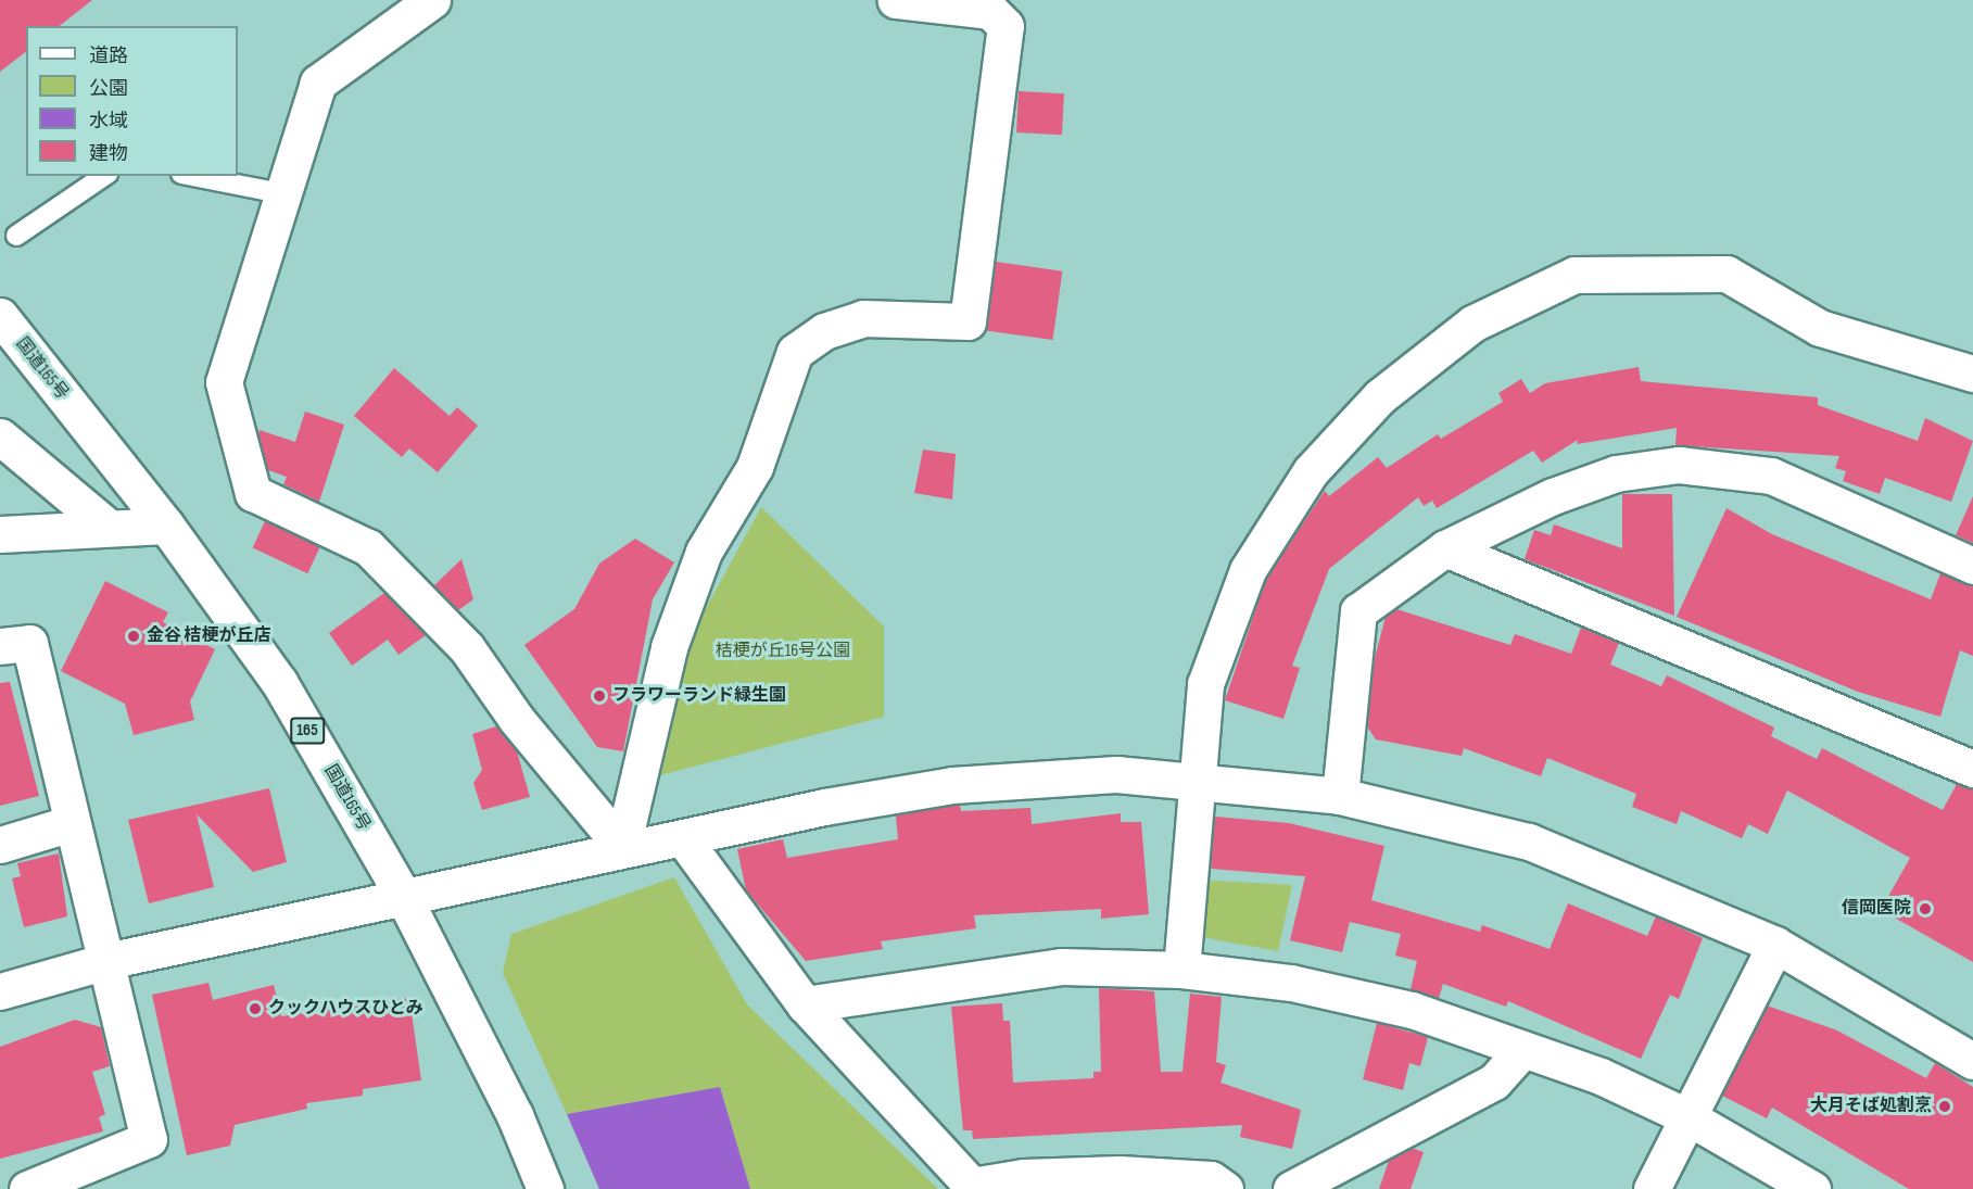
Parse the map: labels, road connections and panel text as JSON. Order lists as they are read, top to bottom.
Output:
{
  "streets": {
    "main road": ["国道165号", "165"]
  },
  "parks": ["桔梗が丘16号公園"],
  "places": [
    "金谷 桔梗が丘店",
    "フラワーランド緑生園",
    "信岡医院",
    "クックハウスひとみ",
    "大月そば処割烹"
  ],
  "legend": [
    "道路",
    "公園",
    "水域",
    "建物"
  ]
}
